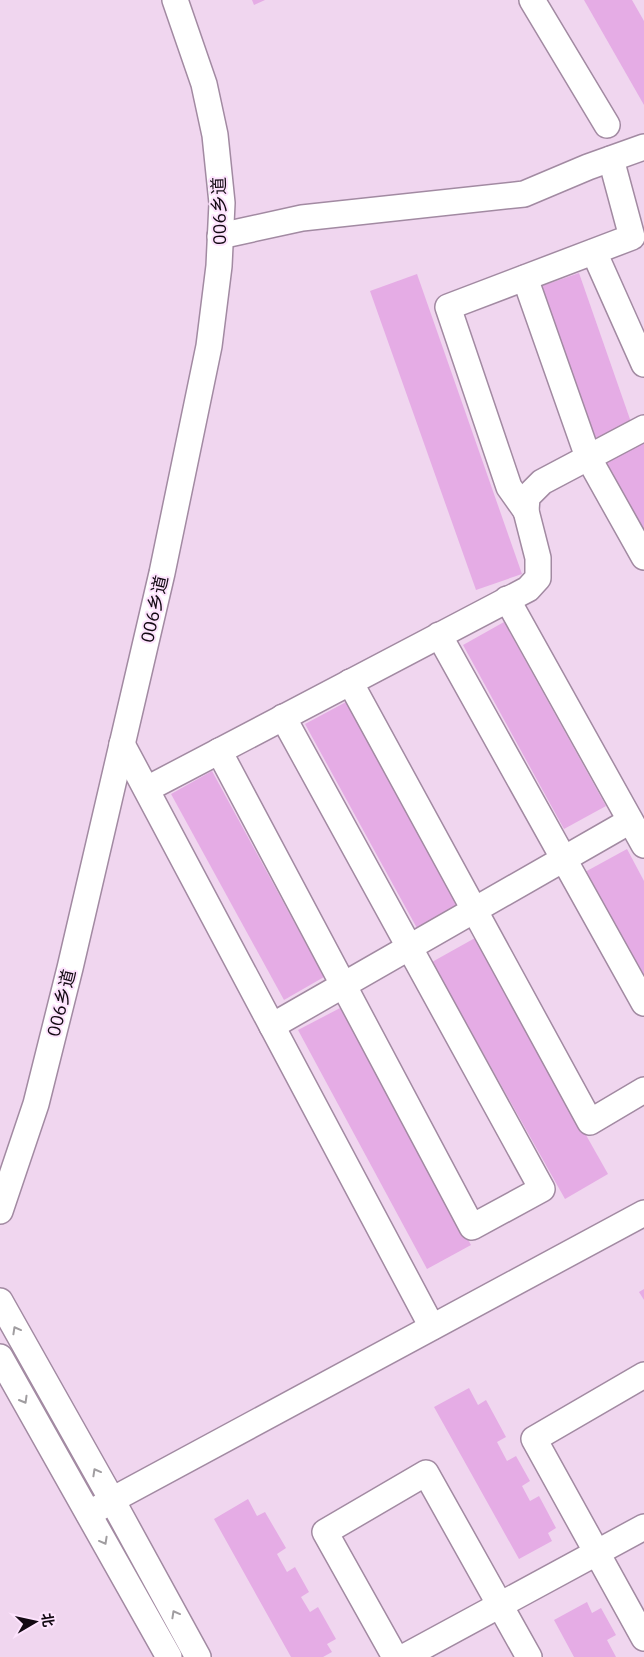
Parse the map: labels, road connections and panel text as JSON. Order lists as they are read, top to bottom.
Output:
{
  "streets": {
    "street": ["006乡道"]
  },
  "north": "right"
}
